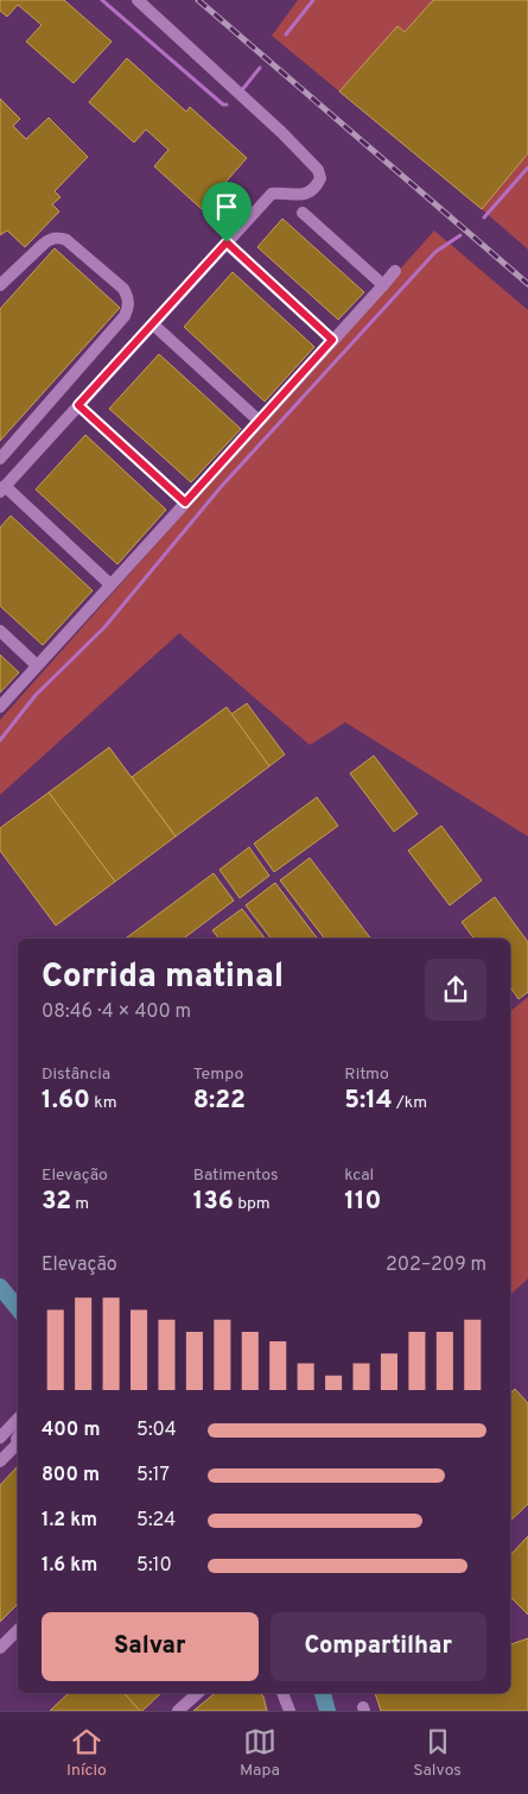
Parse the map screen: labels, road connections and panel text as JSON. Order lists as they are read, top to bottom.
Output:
{
  "page": {
    "heading": ["Corrida matinal", "08:46 · 4 × 400 m"],
    "stats": [
      ["Distância", "1.60 km"],
      ["Tempo", "8:22"],
      ["Ritmo", "5:14 /km"],
      ["Elevação", "32 m"],
      ["Batimentos", "136 bpm"],
      ["kcal", "110"]
    ],
    "chart": ["Elevação", "202–209 m"],
    "list": [
      {
        "name": "400 m",
        "note": "5:04"
      },
      {
        "name": "800 m",
        "note": "5:17"
      },
      {
        "name": "1.2 km",
        "note": "5:24"
      },
      {
        "name": "1.6 km",
        "note": "5:10"
      }
    ],
    "buttons": ["Salvar", "Compartilhar"],
    "tabs": ["Início", "Mapa", "Salvos"]
  }
}
